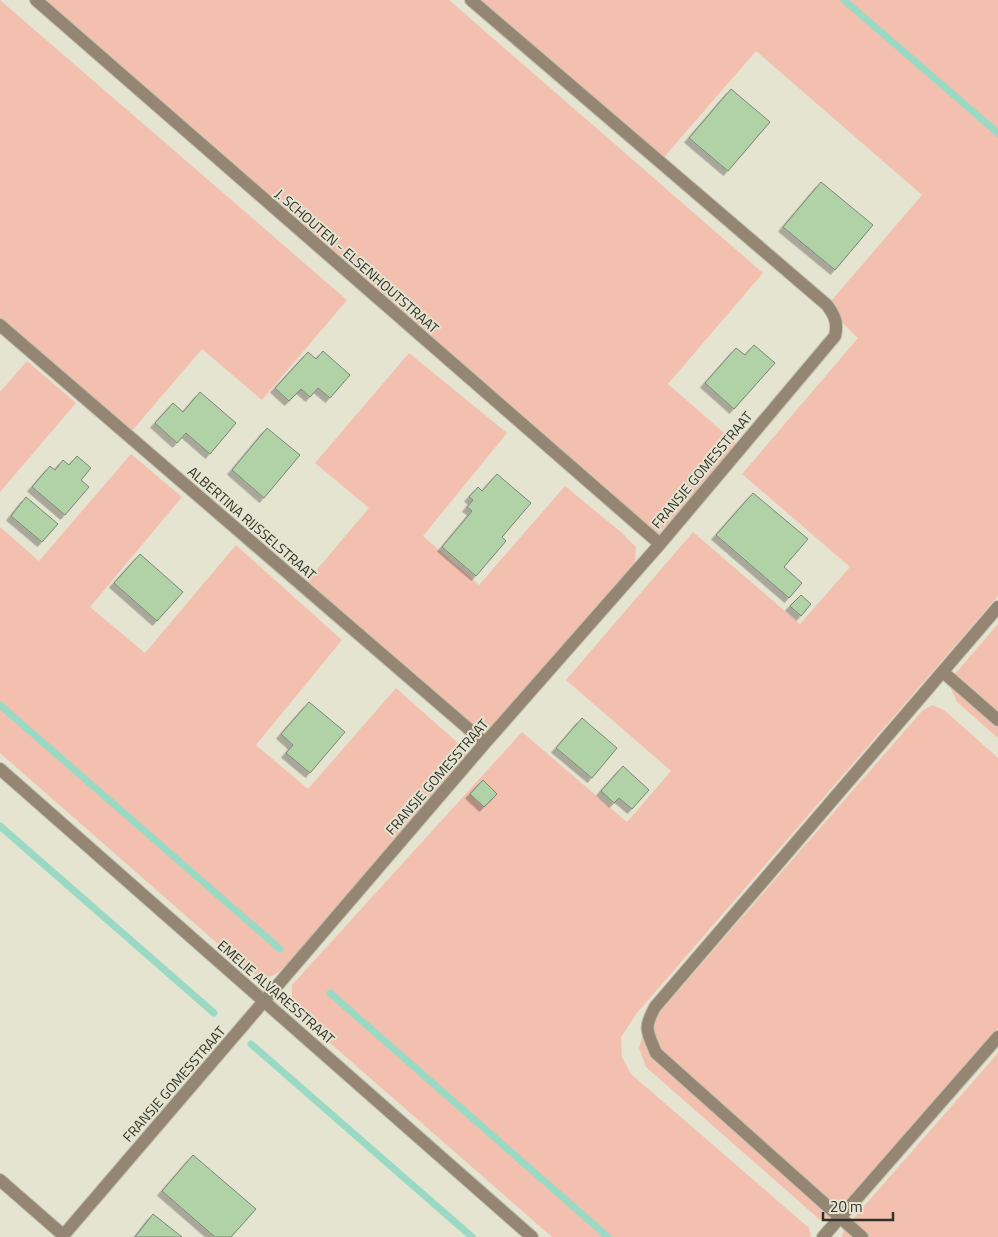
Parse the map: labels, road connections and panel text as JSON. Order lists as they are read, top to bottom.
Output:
{
  "streets": {
    "street": [
      "J. SCHOUTEN - ELSENHOUTSTRAAT",
      "FRANSJE GOMESSTRAAT",
      "ALBERTINA RIJSSELSTRAAT",
      "EMELIE ALVARESSTRAAT"
    ]
  },
  "crossings": [
    ["J. SCHOUTEN - ELSENHOUTSTRAAT", "FRANSJE GOMESSTRAAT"],
    ["FRANSJE GOMESSTRAAT", "ALBERTINA RIJSSELSTRAAT"],
    ["FRANSJE GOMESSTRAAT", "EMELIE ALVARESSTRAAT"]
  ],
  "scale_bar": "20 m"
}
